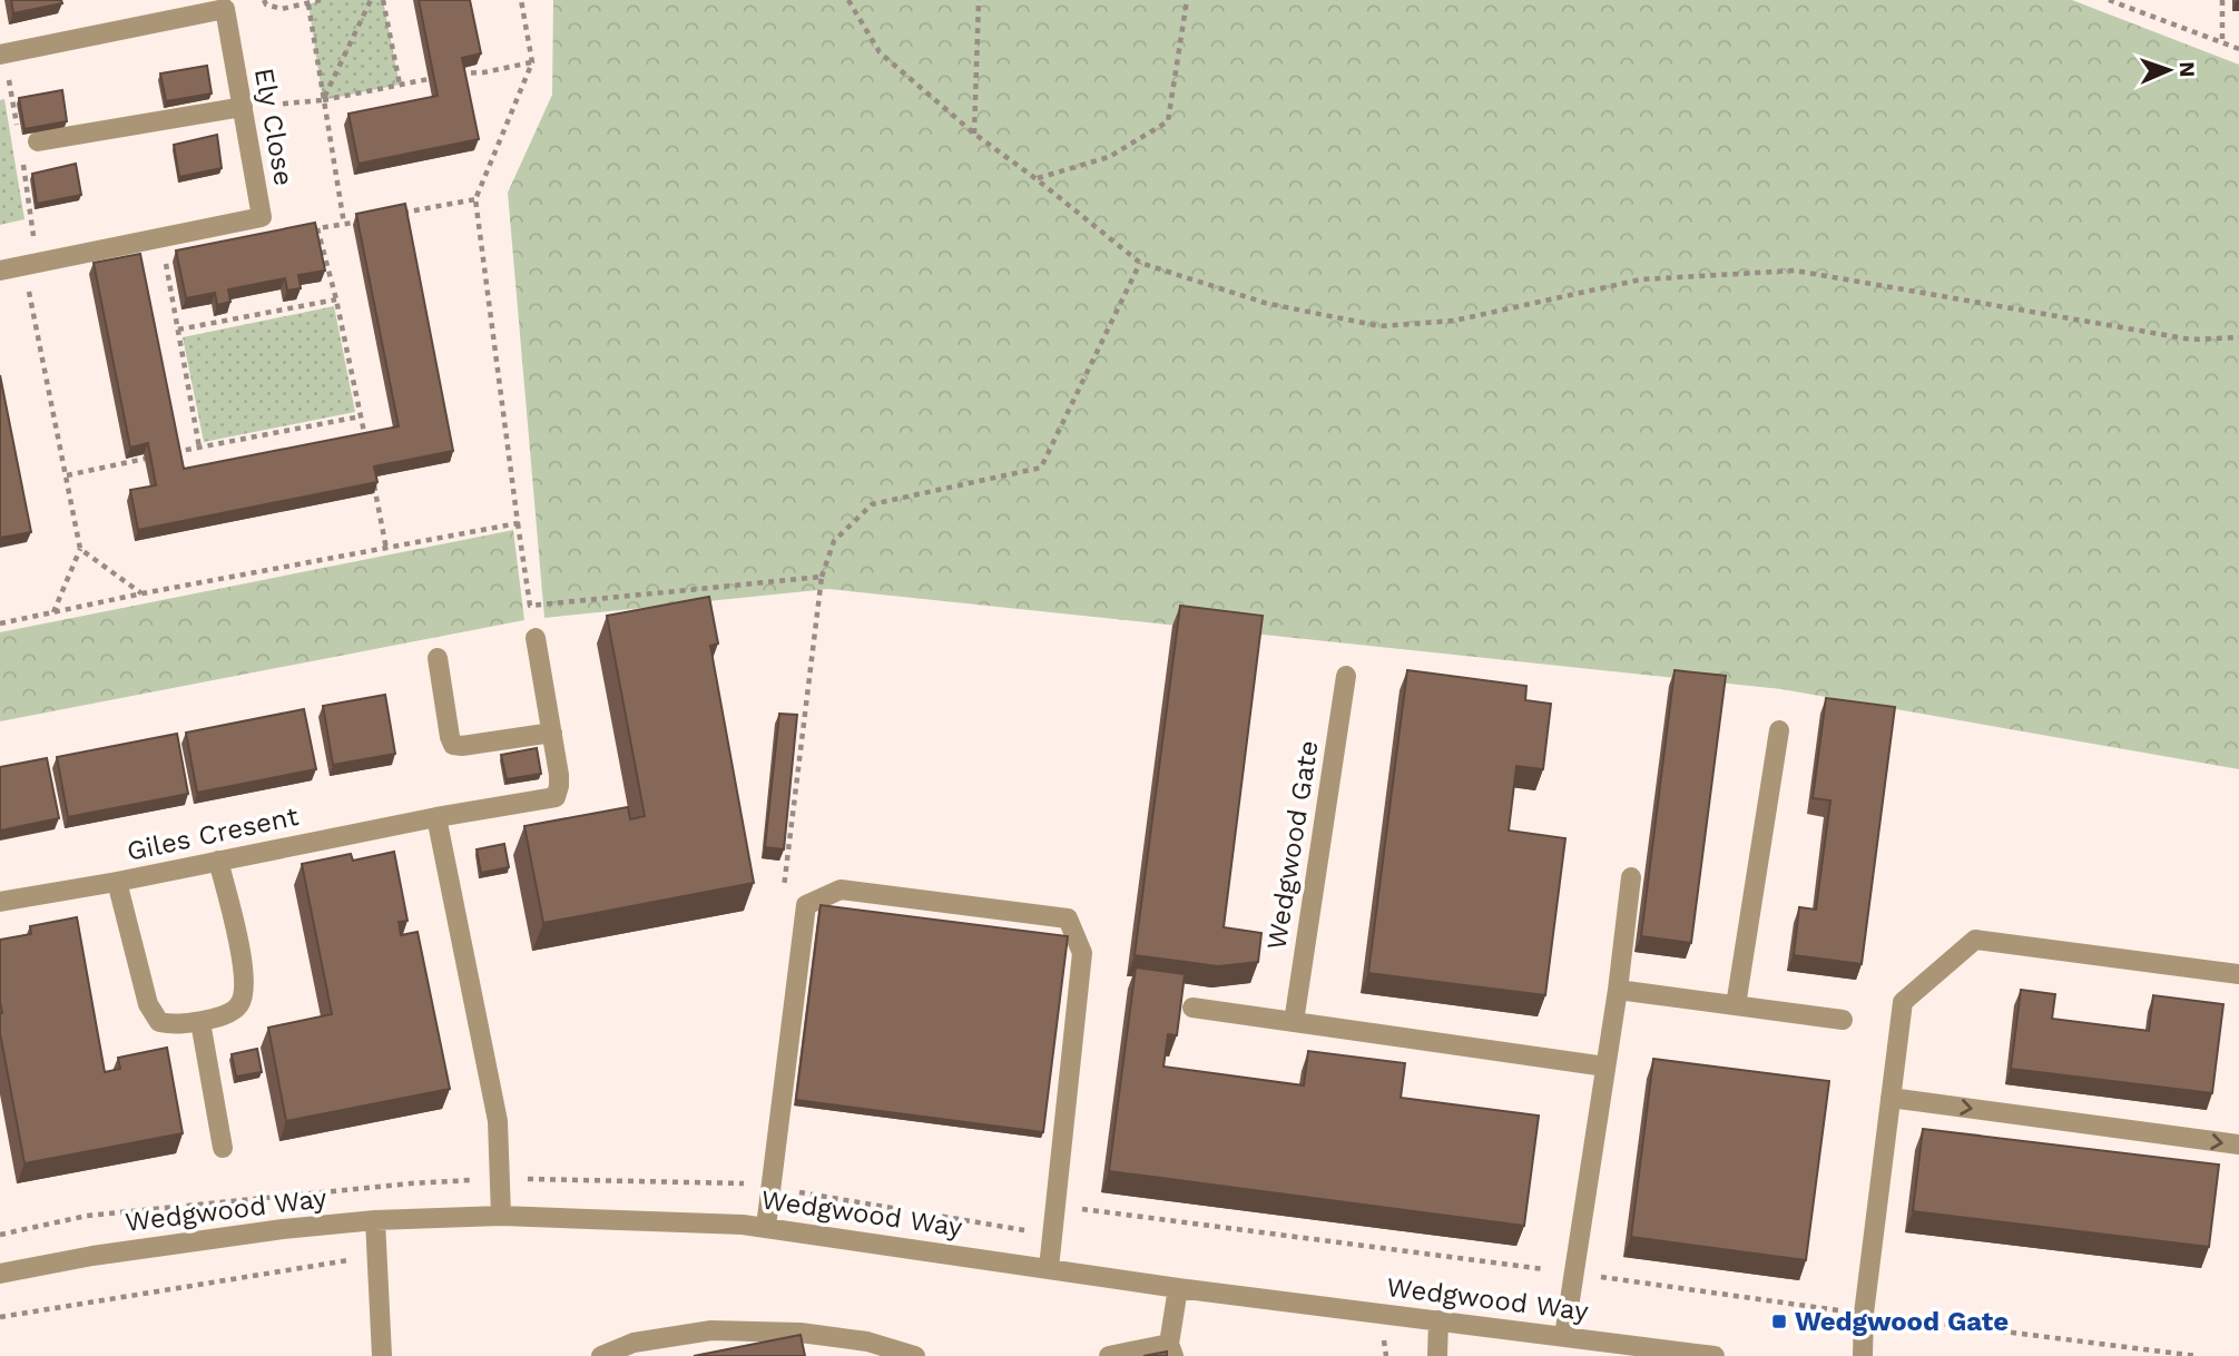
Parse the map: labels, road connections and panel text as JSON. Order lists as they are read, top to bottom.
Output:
{
  "streets": {
    "street": [
      "Ely Close",
      "Giles Cresent",
      "Wedgwood Gate",
      "Wedgwood Way"
    ]
  },
  "places": {
    "transit": ["Wedgwood Gate"]
  },
  "north": "right"
}
